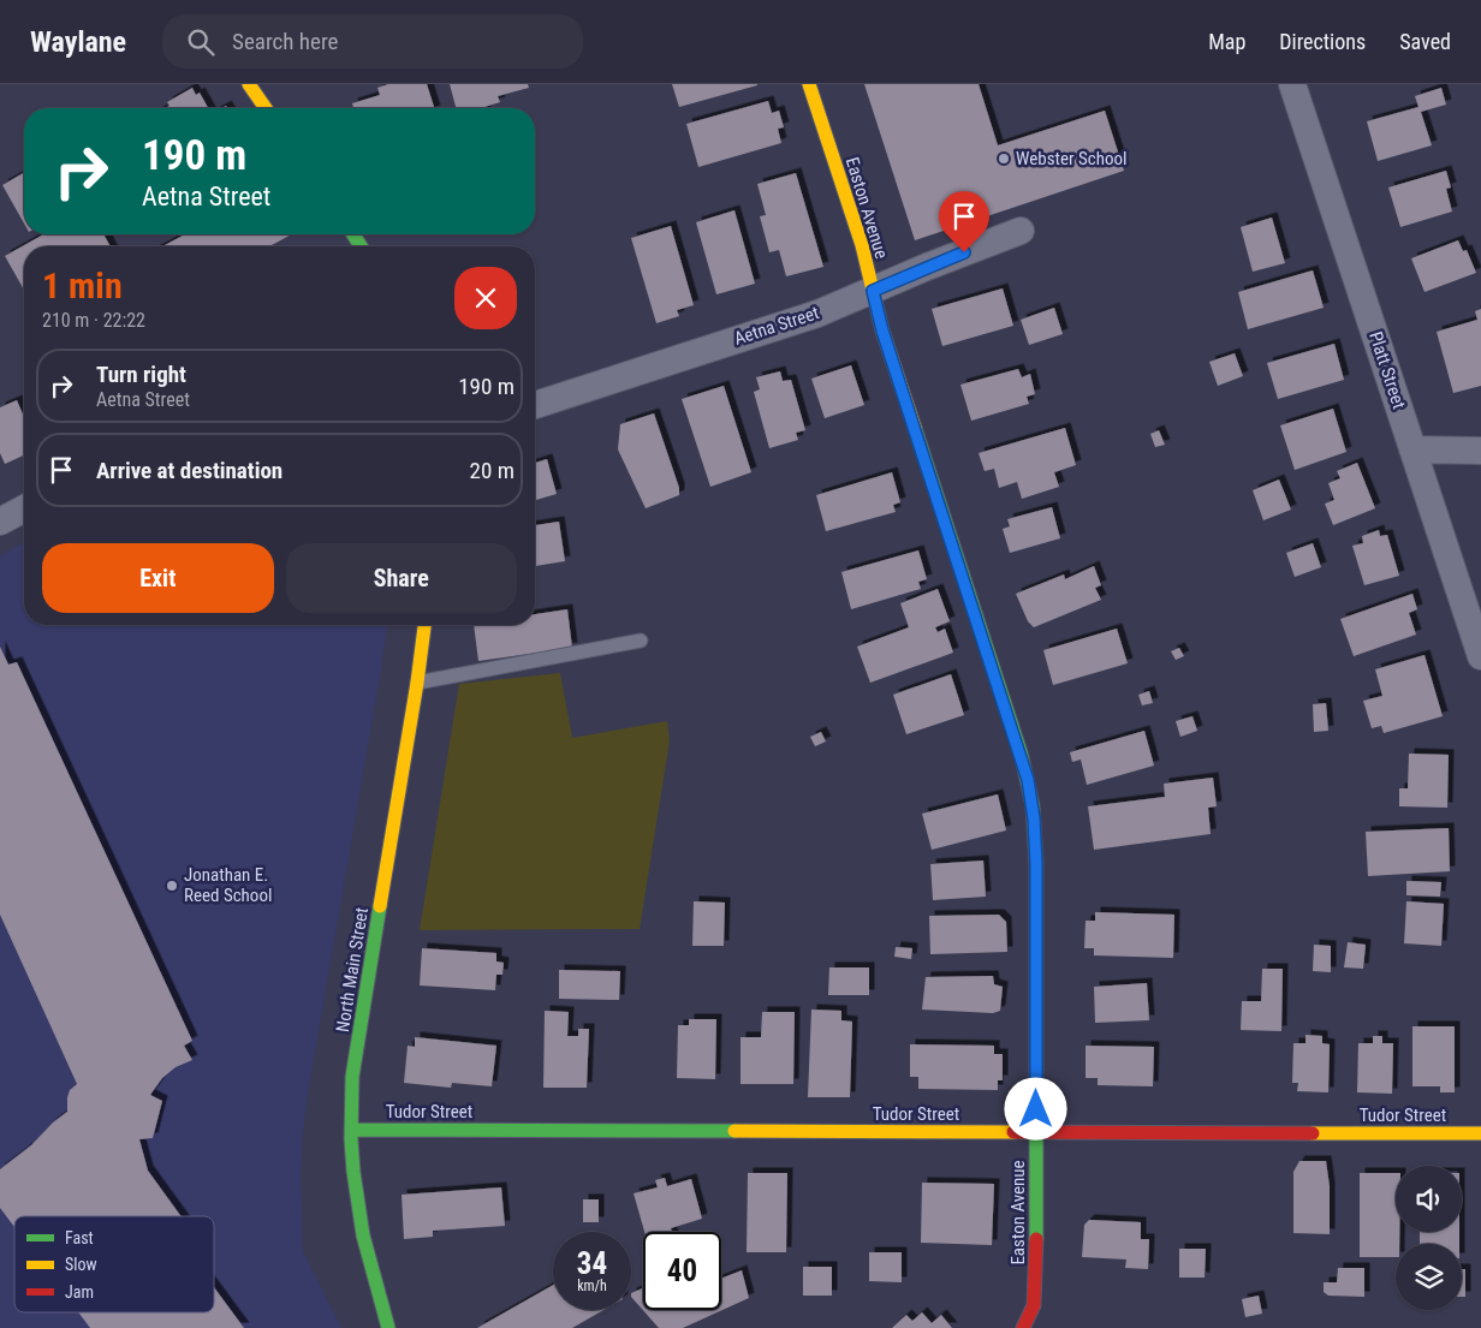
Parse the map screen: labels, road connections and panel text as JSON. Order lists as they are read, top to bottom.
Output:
{
  "streets": {
    "street": [
      "Easton Avenue",
      "Aetna Street",
      "Platt Street",
      "North Main Street",
      "Tudor Street"
    ]
  },
  "crossings": [
    ["Easton Avenue", "Aetna Street"],
    ["Easton Avenue", "Tudor Street"],
    ["North Main Street", "Tudor Street"]
  ],
  "places": ["Webster School", "Jonathan E. Reed School"],
  "legend": ["Fast", "Slow", "Jam"],
  "page": {
    "header": "Waylane",
    "search": "Search here",
    "nav": ["Map", "Directions", "Saved"],
    "turn": ["190 m", "Aetna Street"],
    "heading": ["1 min", "210 m · 22:22"],
    "list": [
      {
        "name": "Turn right",
        "note": "Aetna Street",
        "value": "190 m"
      },
      {
        "name": "Arrive at destination",
        "value": "20 m"
      }
    ],
    "buttons": ["Exit", "Share"],
    "speed": "34 km/h",
    "limit": "40"
  }
}
